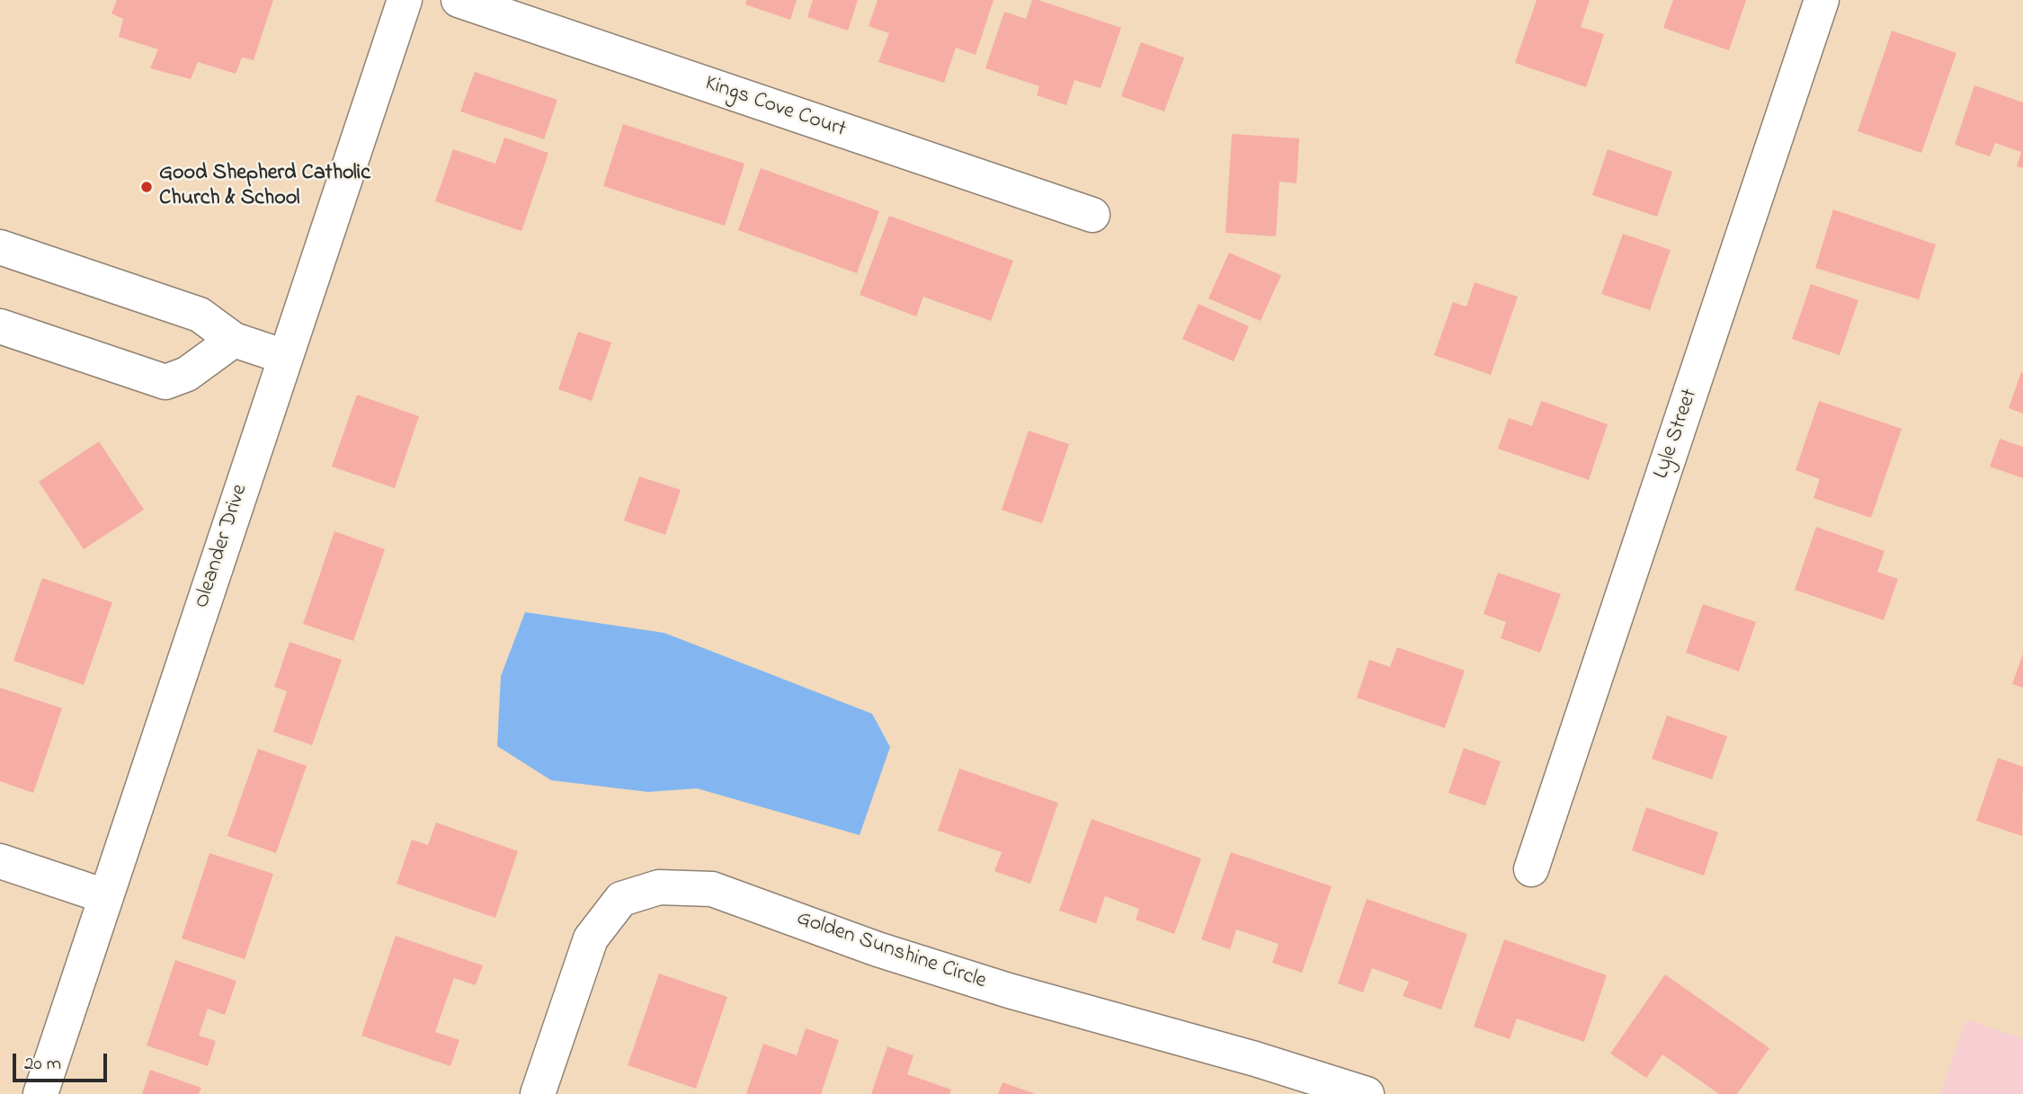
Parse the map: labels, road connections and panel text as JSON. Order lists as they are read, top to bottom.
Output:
{
  "streets": {
    "street": [
      "Kings Cove Court",
      "Lyle Street",
      "Oleander Drive",
      "Golden Sunshine Circle"
    ]
  },
  "places": ["Good Shepherd Catholic Church & School"],
  "scale_bar": "20 m"
}
